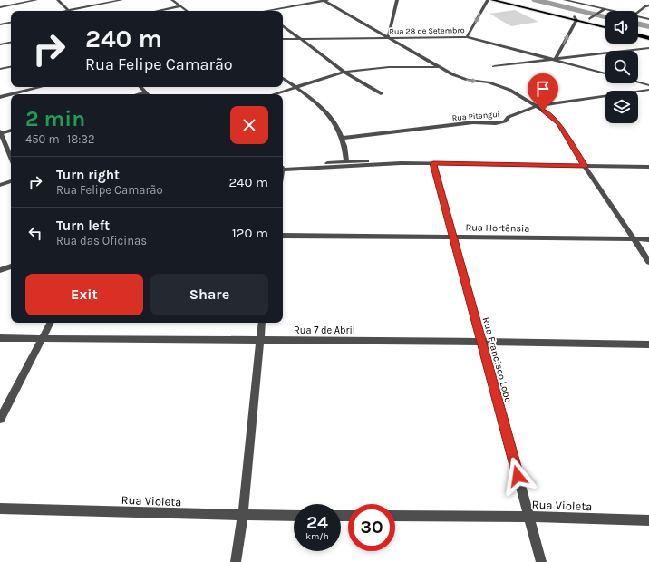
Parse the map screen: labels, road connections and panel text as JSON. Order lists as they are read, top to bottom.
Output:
{
  "streets": {
    "street": [
      "Rua 28 de Setembro",
      "Rua Pitangui",
      "Rua Hortênsia",
      "Rua 7 de Abril",
      "Rua Francisco Lobo",
      "Rua Violeta"
    ]
  },
  "crossings": [
    ["Rua Hortênsia", "Rua Francisco Lobo"],
    ["Rua 7 de Abril", "Rua Francisco Lobo"],
    ["Rua Francisco Lobo", "Rua Violeta"]
  ],
  "page": {
    "turn": ["240 m", "Rua Felipe Camarão"],
    "heading": ["2 min", "450 m · 18:32"],
    "list": [
      {
        "name": "Turn right",
        "note": "Rua Felipe Camarão",
        "value": "240 m"
      },
      {
        "name": "Turn left",
        "note": "Rua das Oficinas",
        "value": "120 m"
      }
    ],
    "buttons": ["Exit", "Share"],
    "speed": "24 km/h",
    "limit": "30"
  }
}
